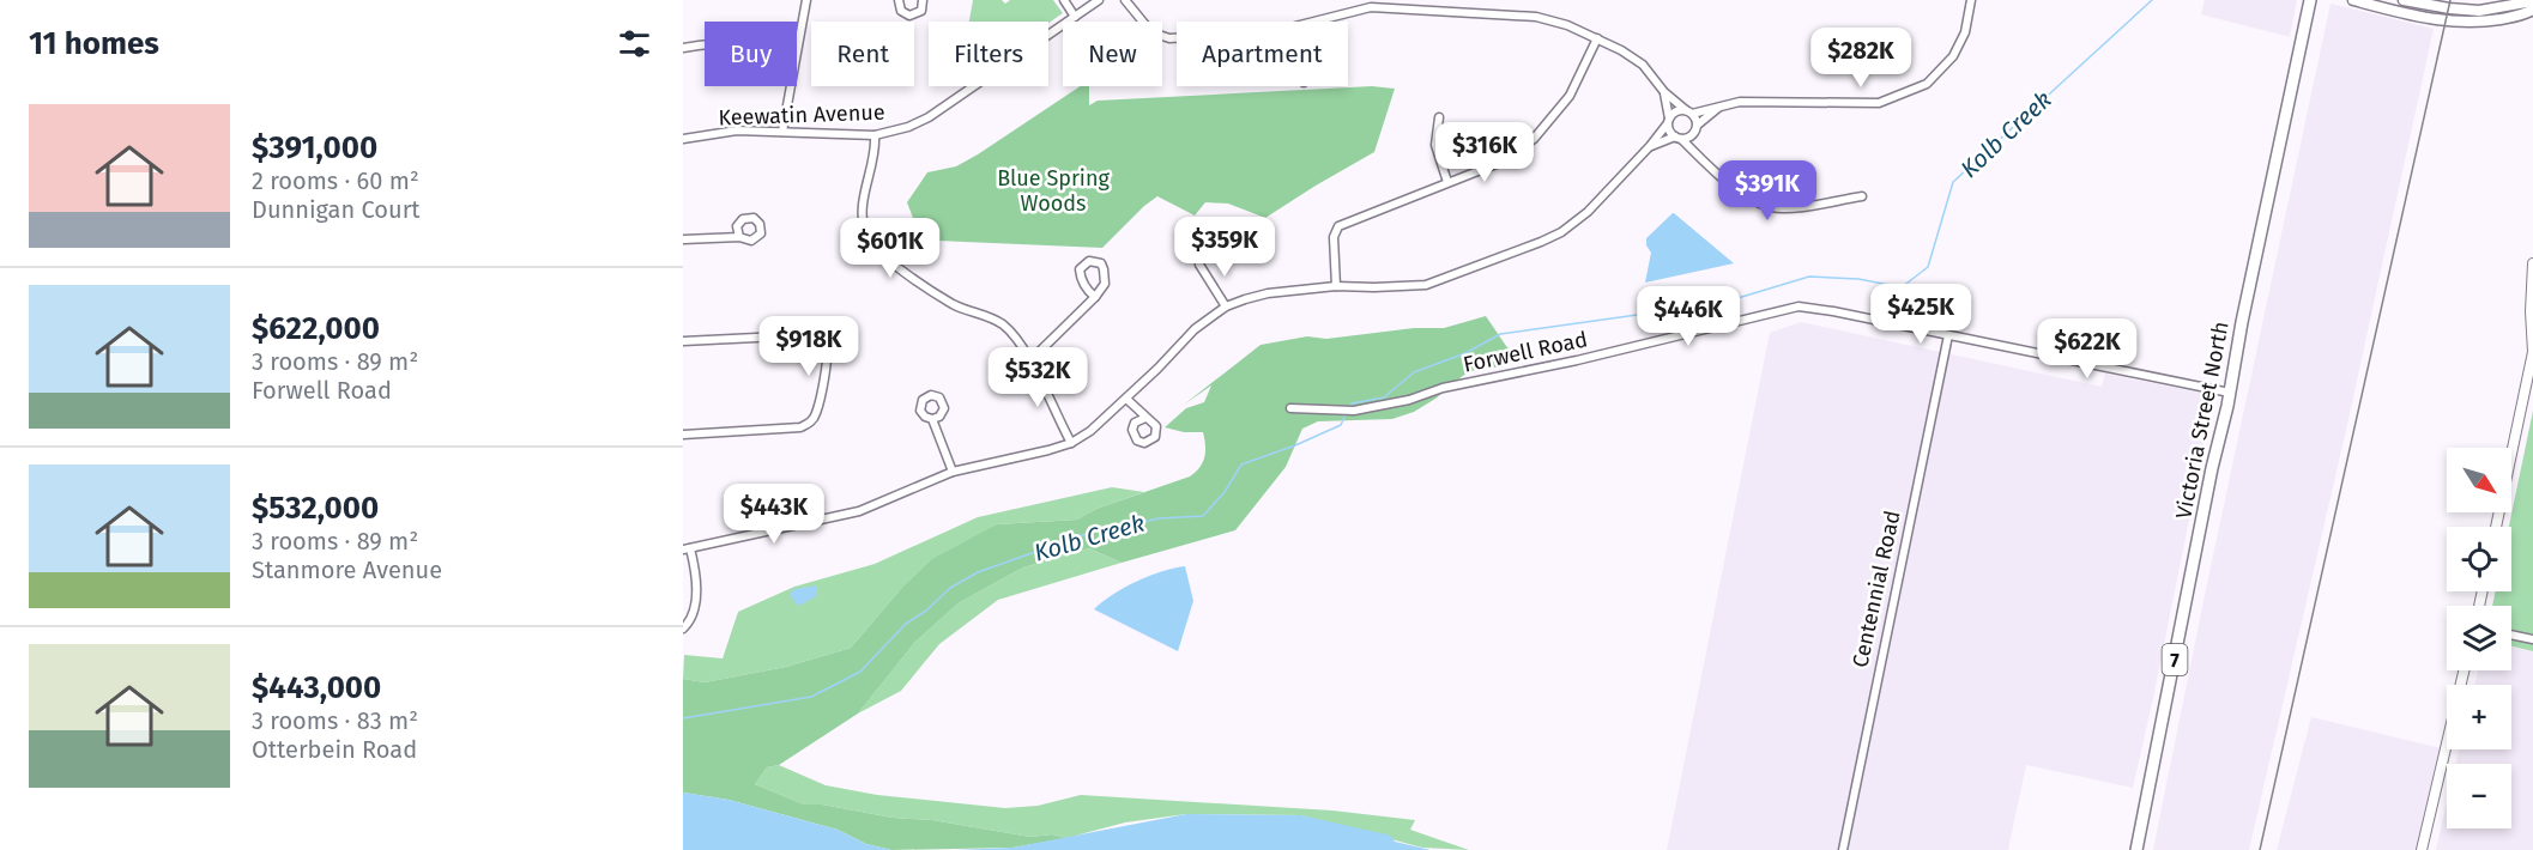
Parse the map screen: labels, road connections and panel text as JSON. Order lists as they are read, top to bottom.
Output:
{
  "streets": {
    "main road": ["Victoria Street North", "7"],
    "street": ["Keewatin Avenue", "Forwell Road", "Centennial Road"]
  },
  "crossings": [
    ["Forwell Road", "Victoria Street North"],
    ["Forwell Road", "Centennial Road"]
  ],
  "water": ["Kolb Creek"],
  "parks": ["Blue Spring Woods"],
  "north": "bottom right",
  "page": {
    "heading": "11 homes",
    "chip": [
      "Buy",
      "Rent",
      "Filters",
      "New",
      "Apartment"
    ],
    "price": [
      "$282K",
      "$316K",
      "$391K",
      "$359K",
      "$601K",
      "$425K",
      "$446K",
      "$918K",
      "$622K",
      "$532K",
      "$443K"
    ],
    "list": [
      {
        "name": "$391,000",
        "note": "2 rooms · 60 m² · Dunnigan Court"
      },
      {
        "name": "$622,000",
        "note": "3 rooms · 89 m² · Forwell Road"
      },
      {
        "name": "$532,000",
        "note": "3 rooms · 89 m² · Stanmore Avenue"
      },
      {
        "name": "$443,000",
        "note": "3 rooms · 83 m² · Otterbein Road"
      }
    ],
    "map_buttons": ["+", "−"]
  }
}
